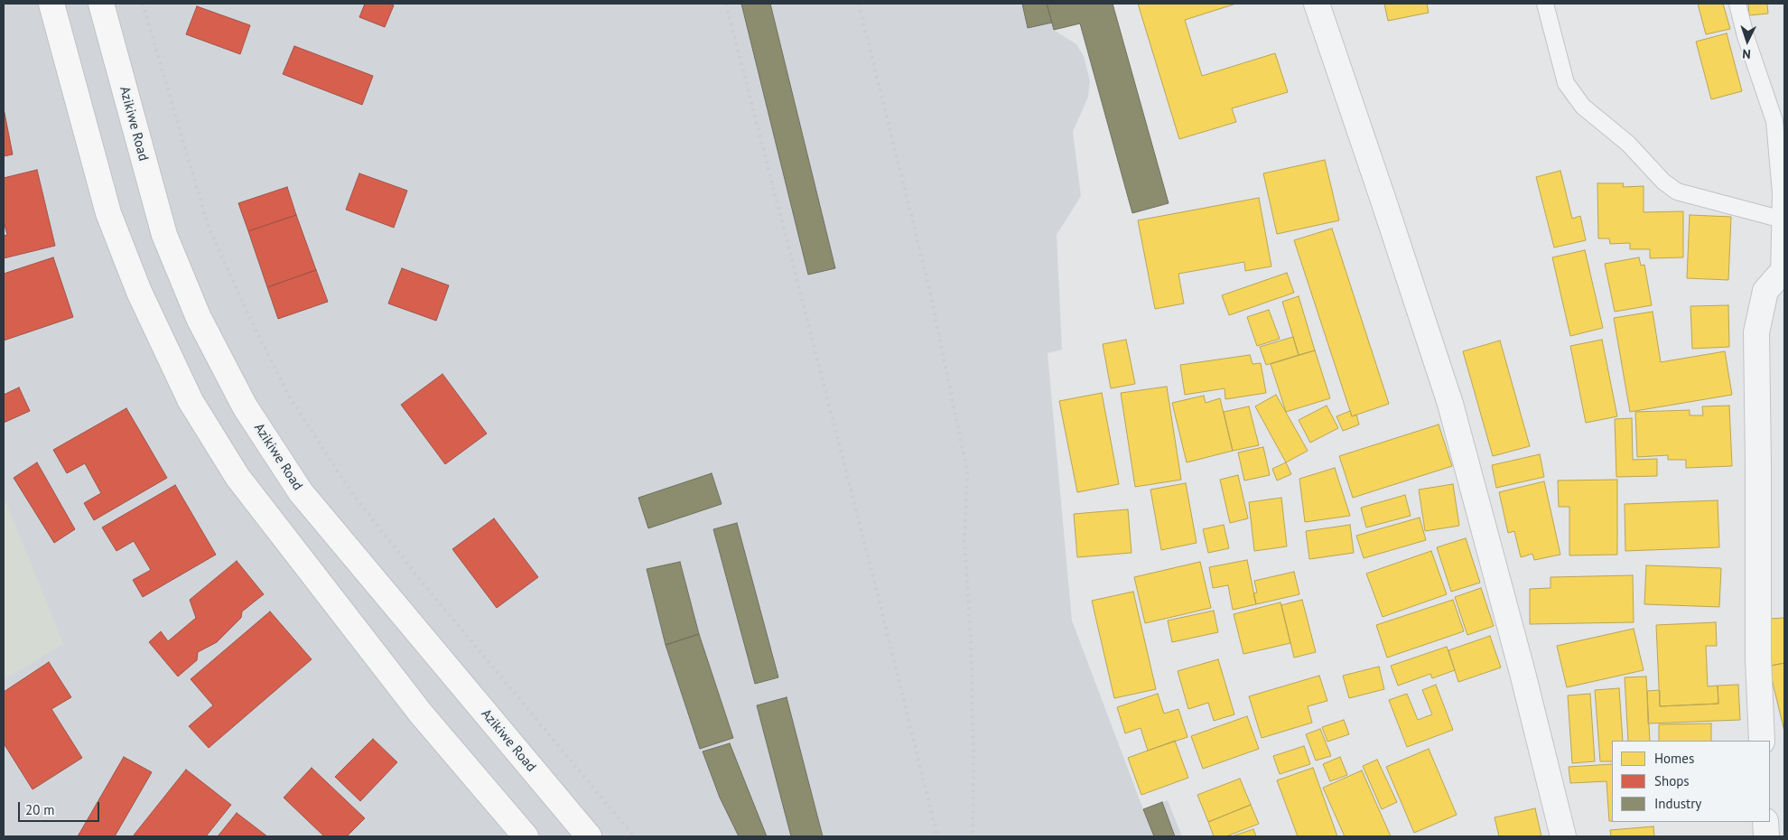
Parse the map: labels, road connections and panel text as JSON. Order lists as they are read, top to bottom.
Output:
{
  "streets": {
    "main road": ["Azikiwe Road"]
  },
  "legend": ["Homes", "Shops", "Industry"],
  "scale_bar": "20 m",
  "north": "bottom"
}
